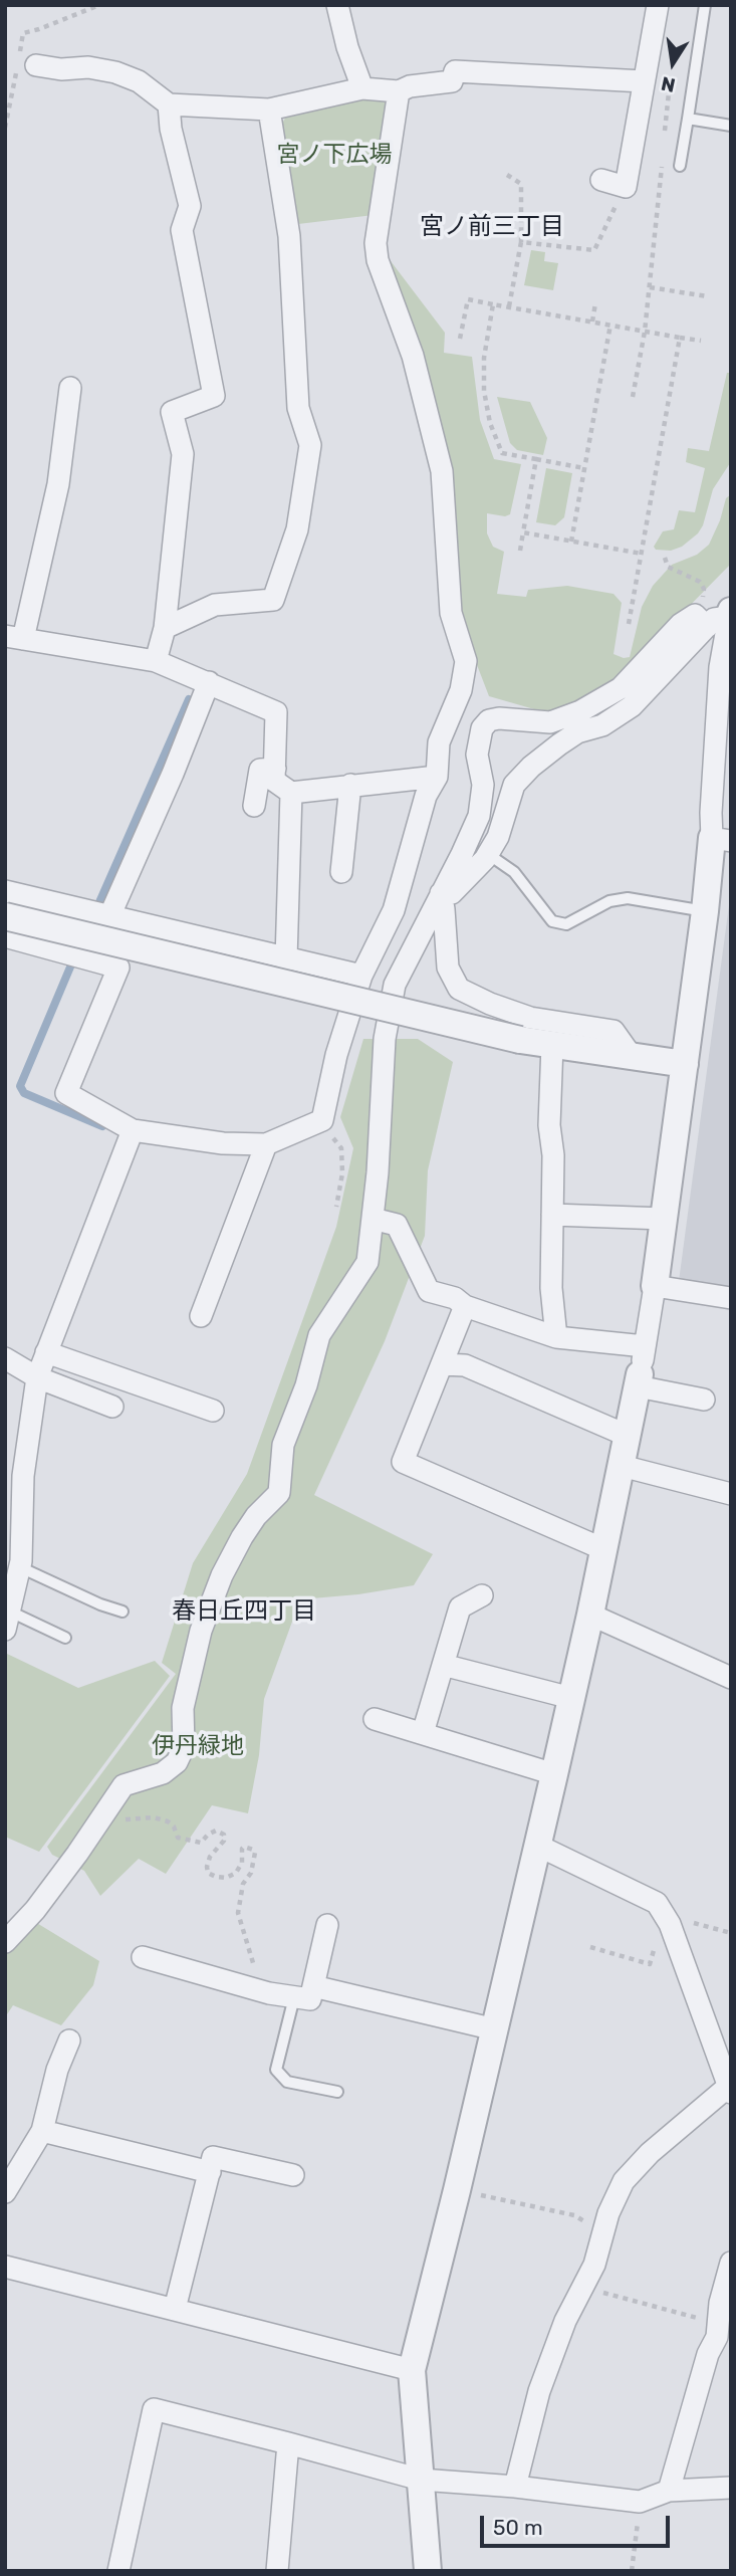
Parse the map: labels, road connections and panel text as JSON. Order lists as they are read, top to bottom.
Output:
{
  "districts": ["宮ノ前三丁目", "春日丘四丁目"],
  "parks": ["宮ノ下広場", "伊丹緑地"],
  "scale_bar": "50 m",
  "north": "bottom"
}
